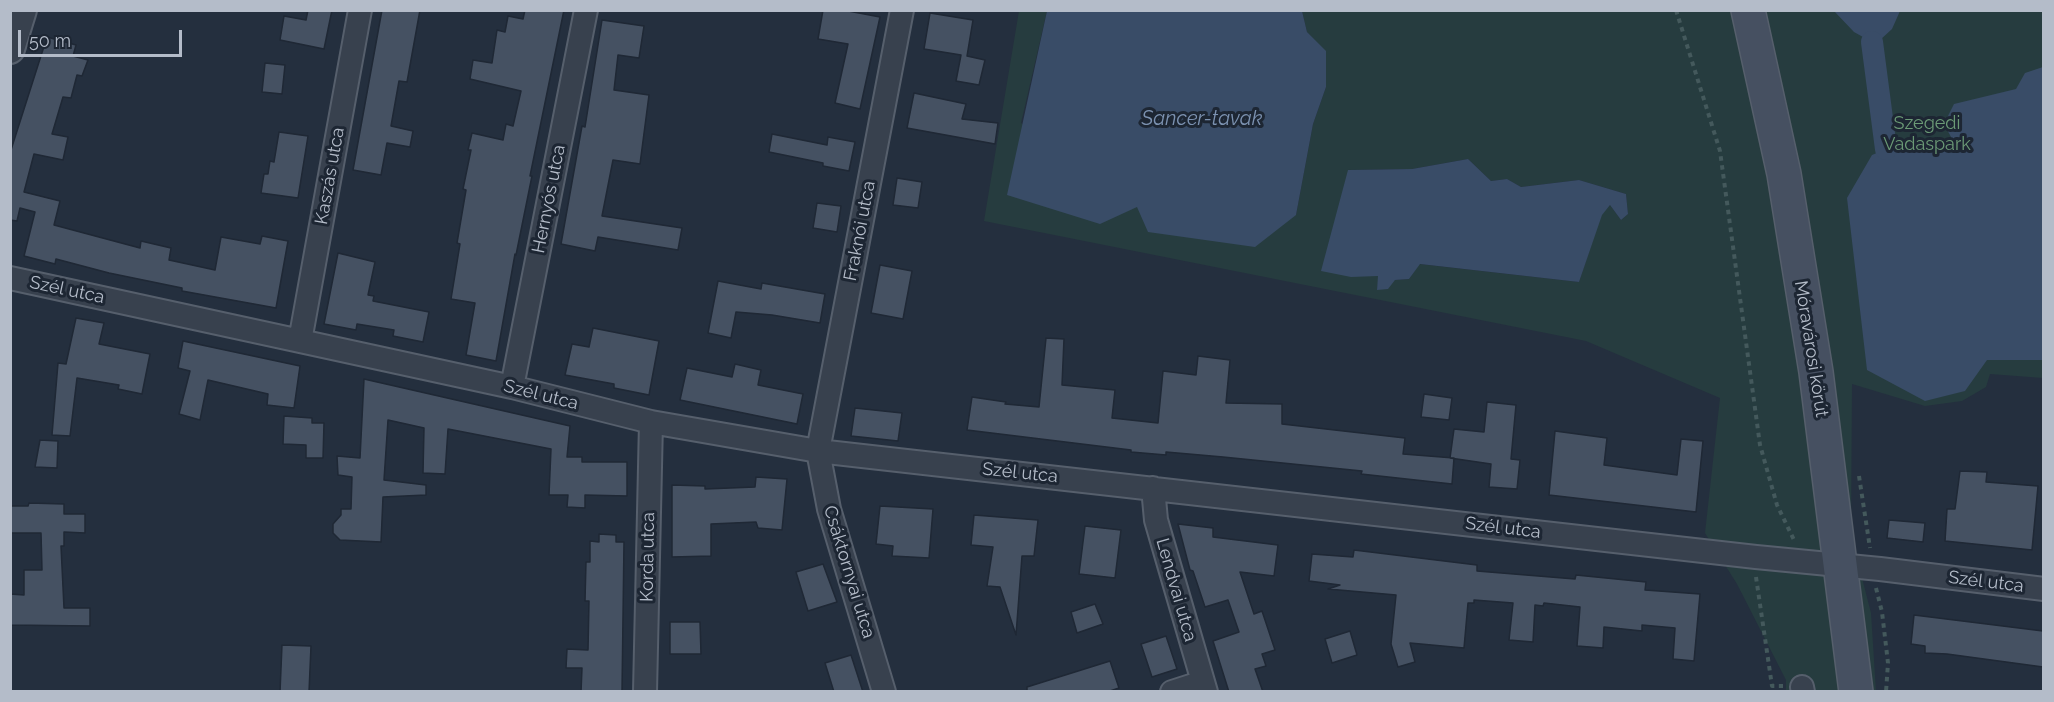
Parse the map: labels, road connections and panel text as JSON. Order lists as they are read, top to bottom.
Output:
{
  "streets": {
    "main road": ["Móravárosi körút"],
    "street": [
      "Kaszás utca",
      "Hernyós utca",
      "Fraknói utca",
      "Szél utca",
      "Korda utca",
      "Csáktornyai utca",
      "Lendvai utca"
    ]
  },
  "crossings": [
    ["Kaszás utca", "Szél utca"],
    ["Hernyós utca", "Szél utca"],
    ["Fraknói utca", "Szél utca"],
    ["Fraknói utca", "Csáktornyai utca"],
    ["Szél utca", "Móravárosi körút"],
    ["Szél utca", "Korda utca"],
    ["Szél utca", "Csáktornyai utca"],
    ["Szél utca", "Lendvai utca"]
  ],
  "water": ["Sancer-tavak"],
  "parks": ["Szegedi Vadaspark"],
  "scale_bar": "50 m"
}
